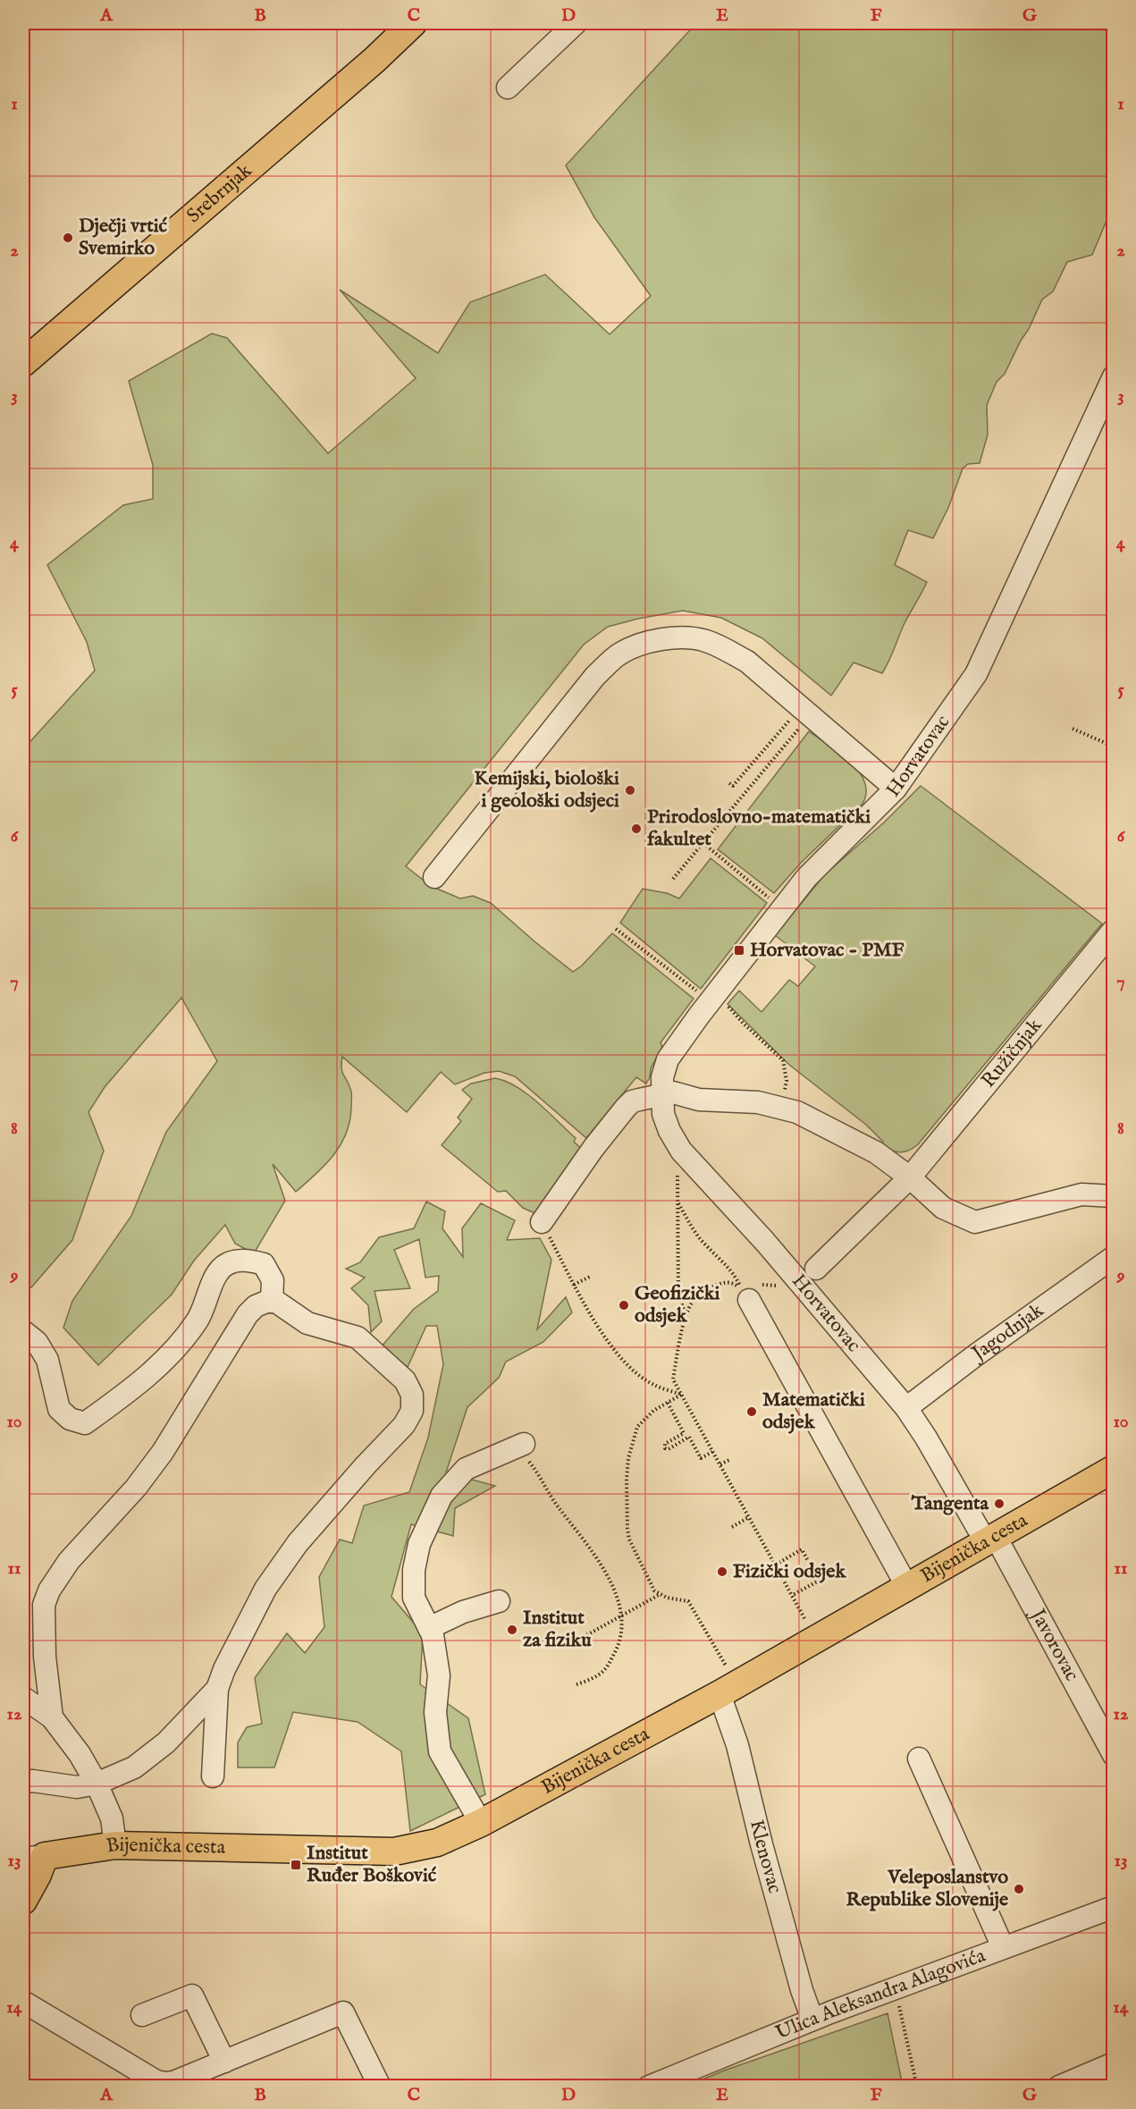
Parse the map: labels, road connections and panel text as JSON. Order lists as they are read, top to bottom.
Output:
{
  "streets": {
    "main road": ["Srebrnjak", "Bijenička cesta"],
    "street": [
      "Horvatovac",
      "Ružičnjak",
      "Jagodnjak",
      "Javorovac",
      "Klenovac",
      "Ulica Aleksandra Alagovića"
    ]
  },
  "crossings": [
    ["Horvatovac", "Jagodnjak"],
    ["Horvatovac", "Bijenička cesta"],
    ["Horvatovac", "Javorovac"],
    ["Bijenička cesta", "Javorovac"],
    ["Bijenička cesta", "Klenovac"],
    ["Klenovac", "Ulica Aleksandra Alagovića"]
  ],
  "places": {
    "other": [
      "Dječji vrtić Svemirko",
      "Kemijski, biološki i geološki odsjeci",
      "Prirodoslovno-matematički fakultet",
      "Geofizički odsjek",
      "Matematički odsjek",
      "Tangenta",
      "Fizički odsjek",
      "Institut za fiziku",
      "Veleposlanstvo Republike Slovenije"
    ],
    "transit": ["Horvatovac - PMF", "Institut Ruđer Bošković"]
  },
  "grid": {
    "columns": [
      "A",
      "B",
      "C",
      "D",
      "E",
      "F",
      "G"
    ],
    "rows": [
      "1",
      "2",
      "3",
      "4",
      "5",
      "6",
      "7",
      "8",
      "9",
      "10",
      "11",
      "12",
      "13",
      "14"
    ]
  }
}
